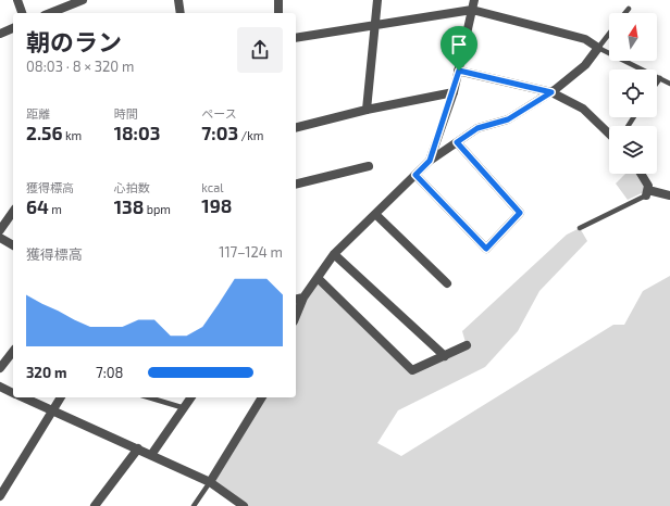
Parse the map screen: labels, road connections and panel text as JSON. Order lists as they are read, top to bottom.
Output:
{
  "north": "top",
  "page": {
    "heading": ["朝のラン", "08:03 · 8 × 320 m"],
    "stats": [
      ["距離", "2.56 km"],
      ["時間", "18:03"],
      ["ペース", "7:03 /km"],
      ["獲得標高", "64 m"],
      ["心拍数", "138 bpm"],
      ["kcal", "198"]
    ],
    "chart": ["獲得標高", "117–124 m"],
    "list": [
      {
        "name": "320 m",
        "note": "7:08"
      }
    ]
  }
}
